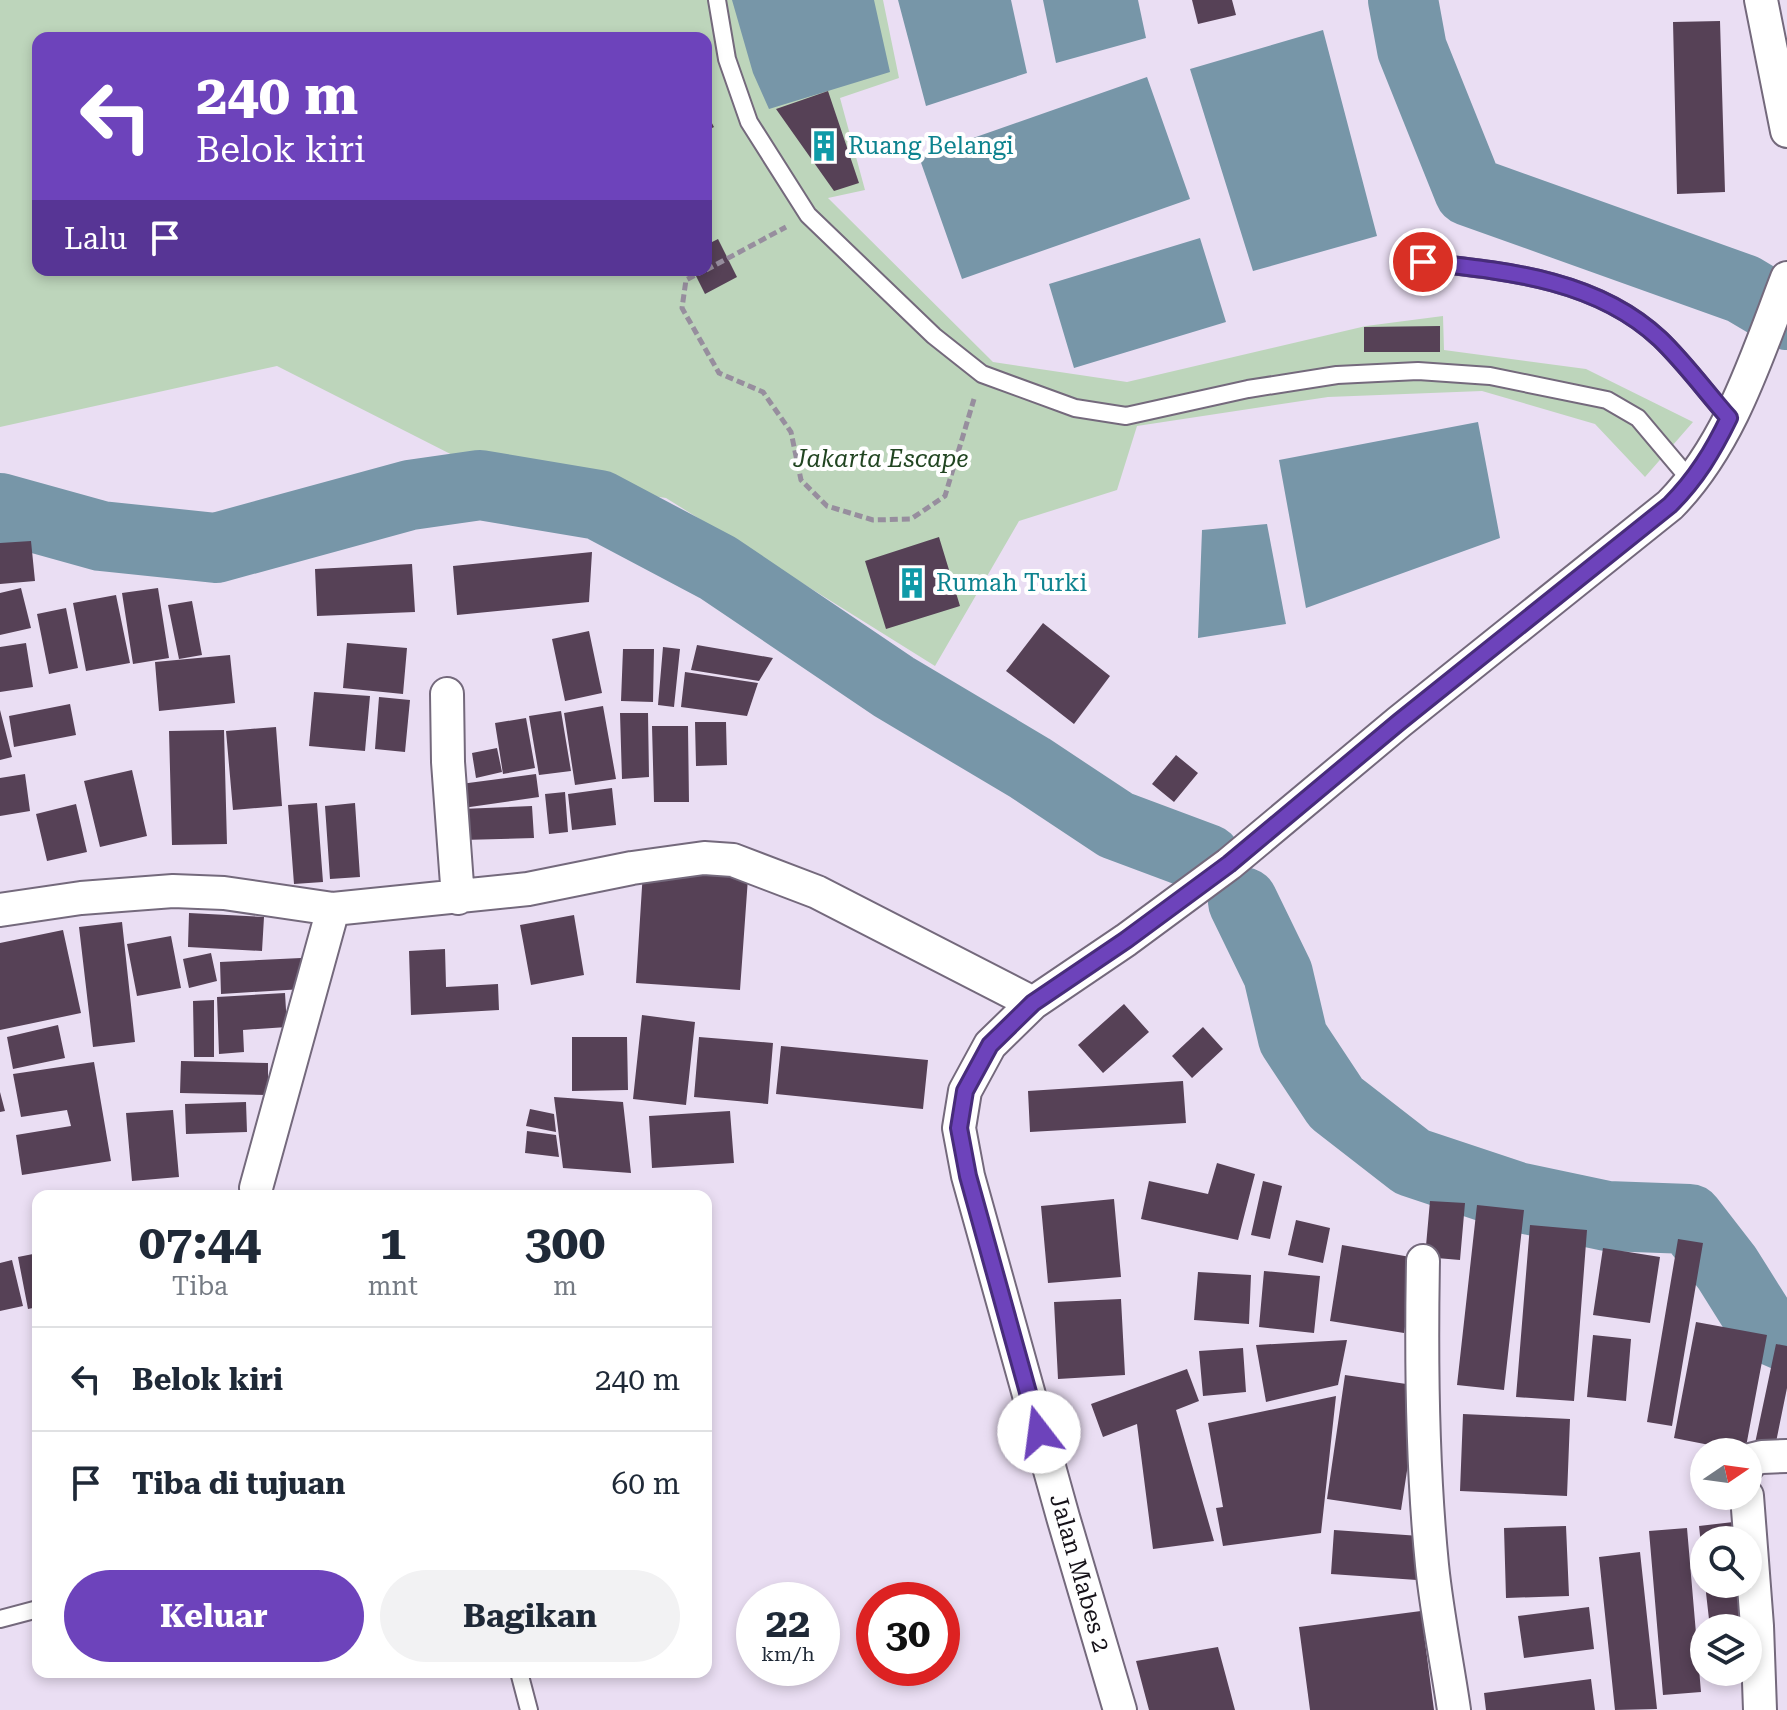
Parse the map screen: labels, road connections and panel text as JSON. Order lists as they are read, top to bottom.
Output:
{
  "streets": {
    "street": ["Jalan Mabes 2"]
  },
  "parks": ["Jakarta Escape"],
  "places": {
    "building": ["Ruang Belangi", "Rumah Turki"]
  },
  "north": "right",
  "page": {
    "turn": ["240 m", "Belok kiri"],
    "then": "Lalu",
    "eta": [
      "07:44",
      "Tiba",
      "1",
      "mnt",
      "300",
      "m"
    ],
    "list": [
      {
        "name": "Belok kiri",
        "value": "240 m"
      },
      {
        "name": "Tiba di tujuan",
        "value": "60 m"
      }
    ],
    "buttons": ["Keluar", "Bagikan"],
    "speed": "22 km/h",
    "limit": "30"
  }
}
